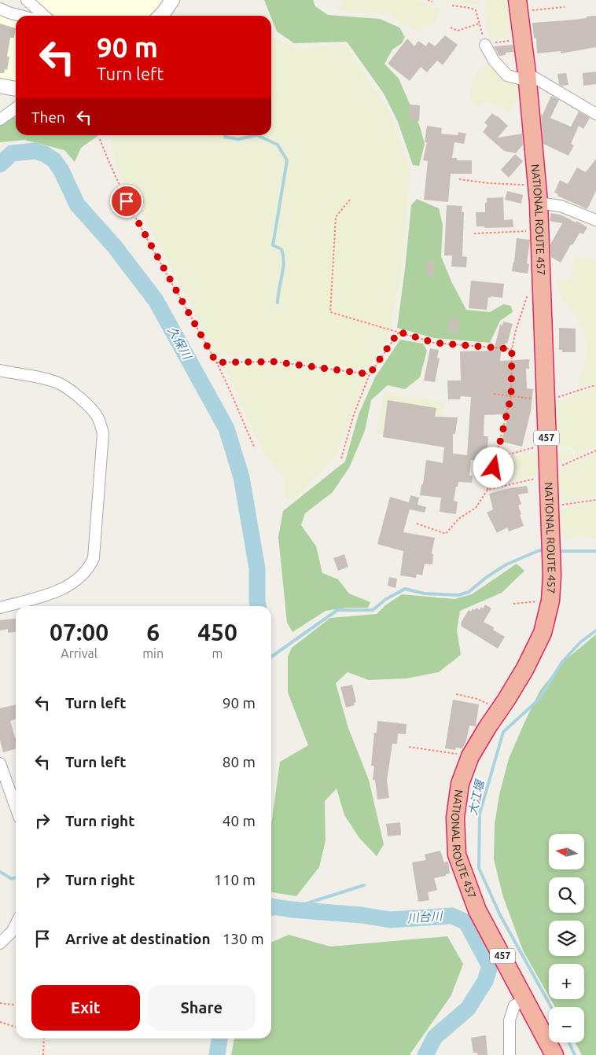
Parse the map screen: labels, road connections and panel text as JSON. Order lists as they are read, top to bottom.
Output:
{
  "streets": {
    "highway": ["NATIONAL ROUTE 457", "457"]
  },
  "water": ["久保川", "大江堰", "川台川"],
  "north": "left",
  "page": {
    "turn": ["90 m", "Turn left"],
    "then": "Then",
    "eta": [
      "07:00",
      "Arrival",
      "6",
      "min",
      "450",
      "m"
    ],
    "list": [
      {
        "name": "Turn left",
        "value": "90 m"
      },
      {
        "name": "Turn left",
        "value": "80 m"
      },
      {
        "name": "Turn right",
        "value": "40 m"
      },
      {
        "name": "Turn right",
        "value": "110 m"
      },
      {
        "name": "Arrive at destination",
        "value": "130 m"
      }
    ],
    "map_buttons": ["+", "−"],
    "buttons": ["Exit", "Share"]
  }
}
